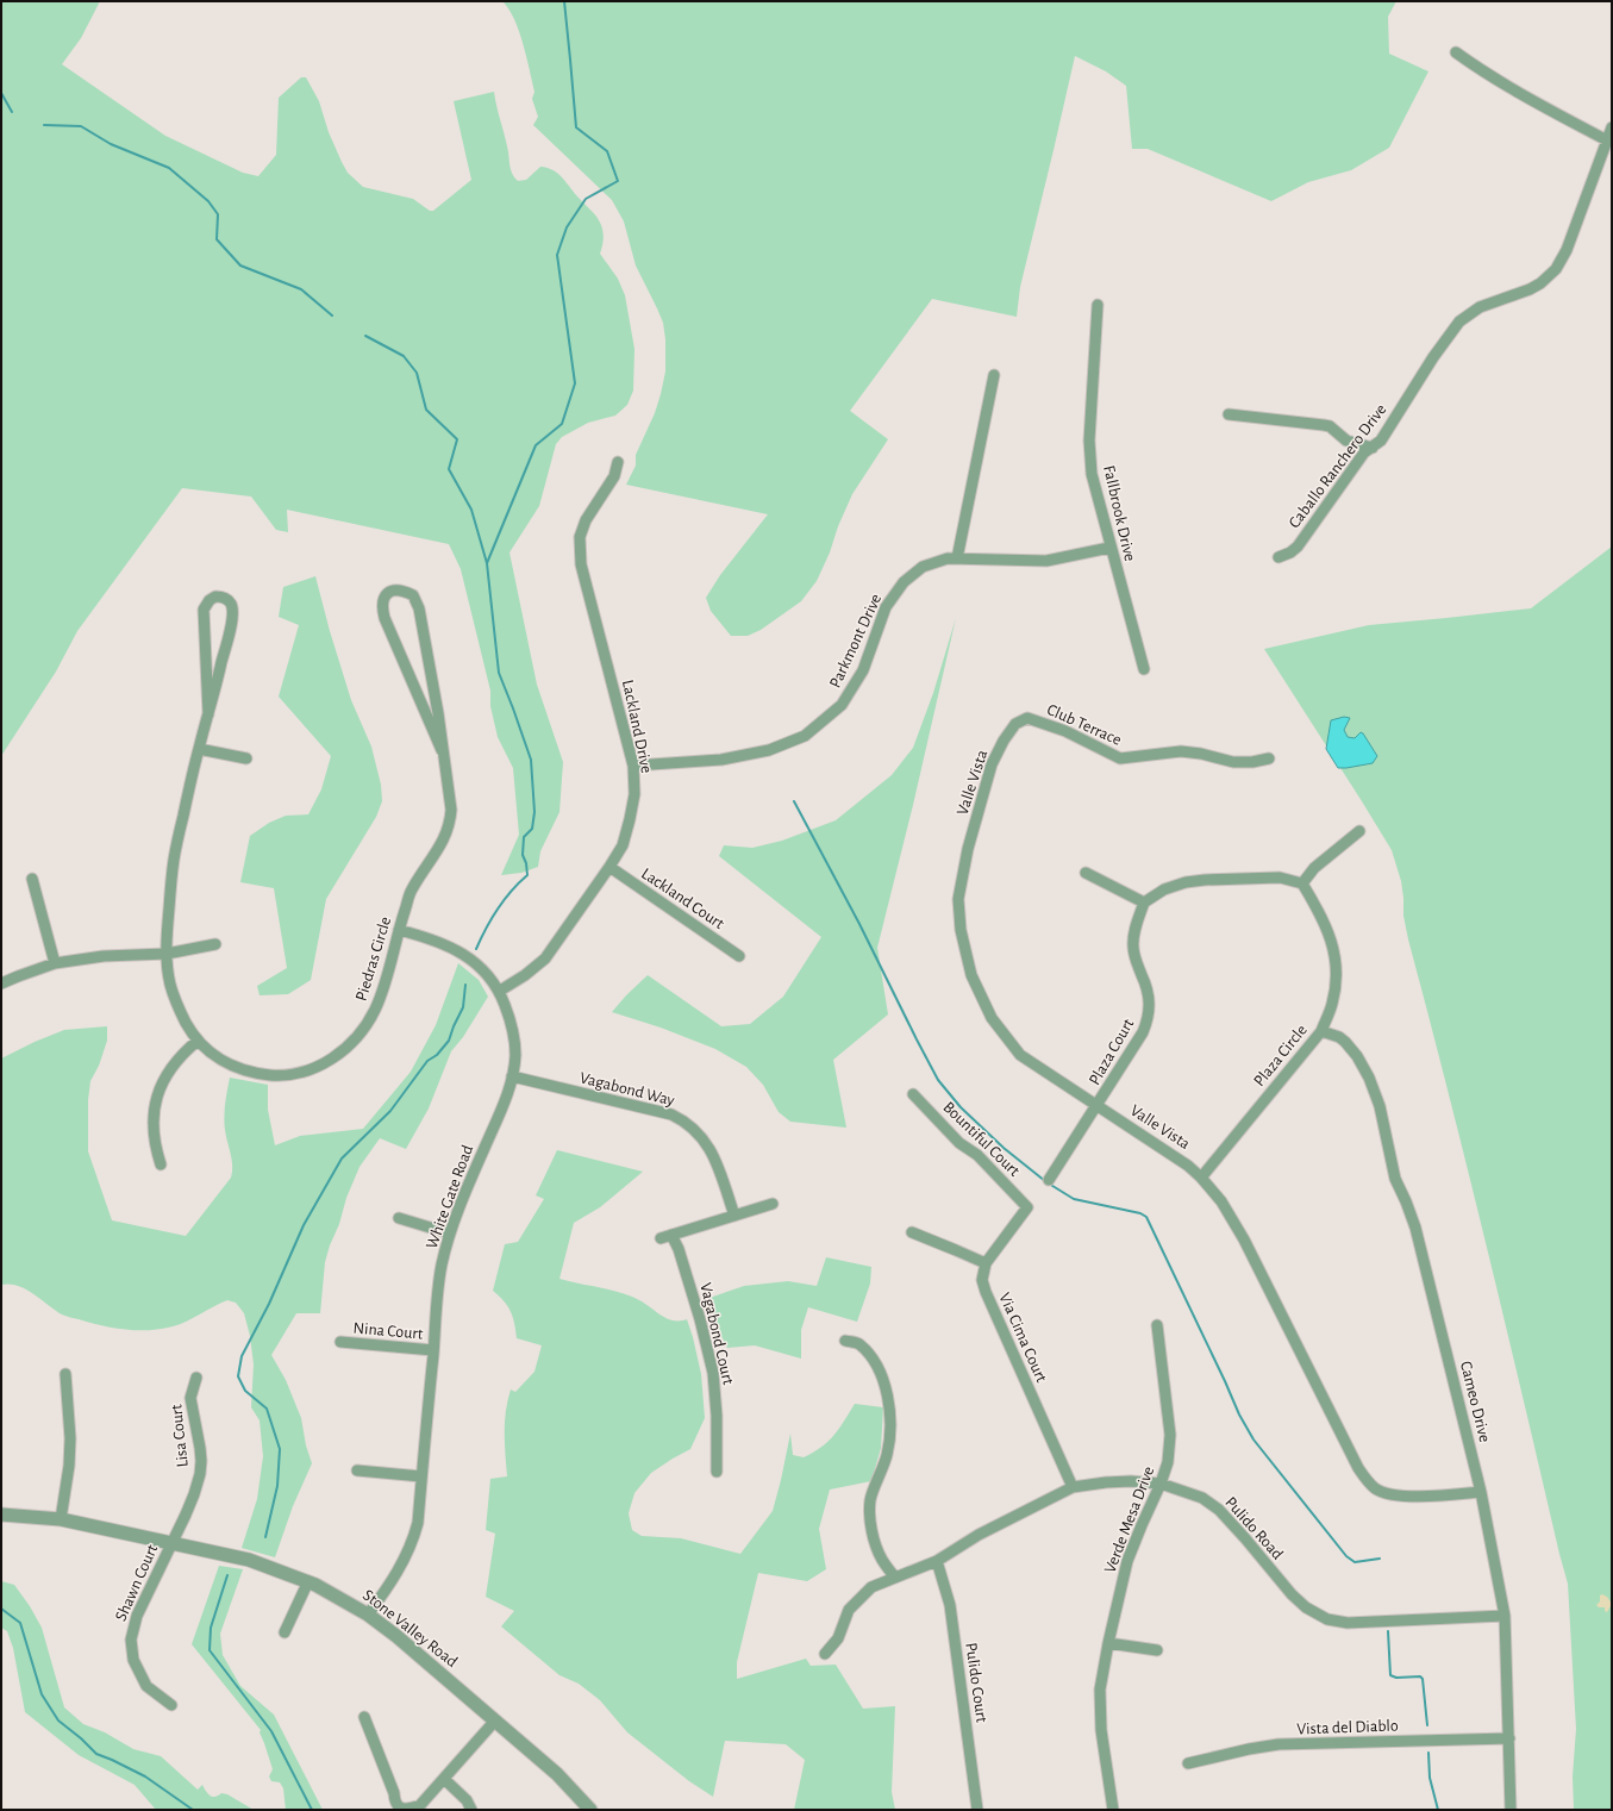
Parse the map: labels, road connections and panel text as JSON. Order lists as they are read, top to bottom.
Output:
{
  "streets": {
    "street": [
      "Caballo Ranchero Drive",
      "Fallbrook Drive",
      "Parkmont Drive",
      "Club Terrace",
      "Lackland Drive",
      "Valle Vista",
      "Lackland Court",
      "Piedras Circle",
      "Plaza Court",
      "Plaza Circle",
      "Vagabond Way",
      "Bountiful Court",
      "White Gate Road",
      "Nina Court",
      "Vagabond Court",
      "Via Cima Court",
      "Cameo Drive",
      "Lisa Court",
      "Verde Mesa Drive",
      "Pulido Road",
      "Shawn Court",
      "Stone Valley Road",
      "Pulido Court",
      "Vista del Diablo"
    ]
  },
  "crossings": [
    ["Fallbrook Drive", "Parkmont Drive"],
    ["Parkmont Drive", "Lackland Drive"],
    ["Club Terrace", "Valle Vista"],
    ["Lackland Drive", "Lackland Court"],
    ["Lackland Drive", "White Gate Road"],
    ["Valle Vista", "Plaza Court"],
    ["Valle Vista", "Plaza Circle"],
    ["Valle Vista", "Cameo Drive"],
    ["Piedras Circle", "White Gate Road"],
    ["Plaza Circle", "Cameo Drive"],
    ["Vagabond Way", "White Gate Road"],
    ["Vagabond Way", "Vagabond Court"],
    ["Bountiful Court", "Via Cima Court"],
    ["White Gate Road", "Nina Court"],
    ["White Gate Road", "Stone Valley Road"],
    ["Via Cima Court", "Pulido Road"],
    ["Cameo Drive", "Pulido Road"],
    ["Cameo Drive", "Vista del Diablo"],
    ["Lisa Court", "Shawn Court"],
    ["Lisa Court", "Stone Valley Road"],
    ["Verde Mesa Drive", "Pulido Road"],
    ["Pulido Road", "Pulido Court"],
    ["Shawn Court", "Stone Valley Road"]
  ]
}
